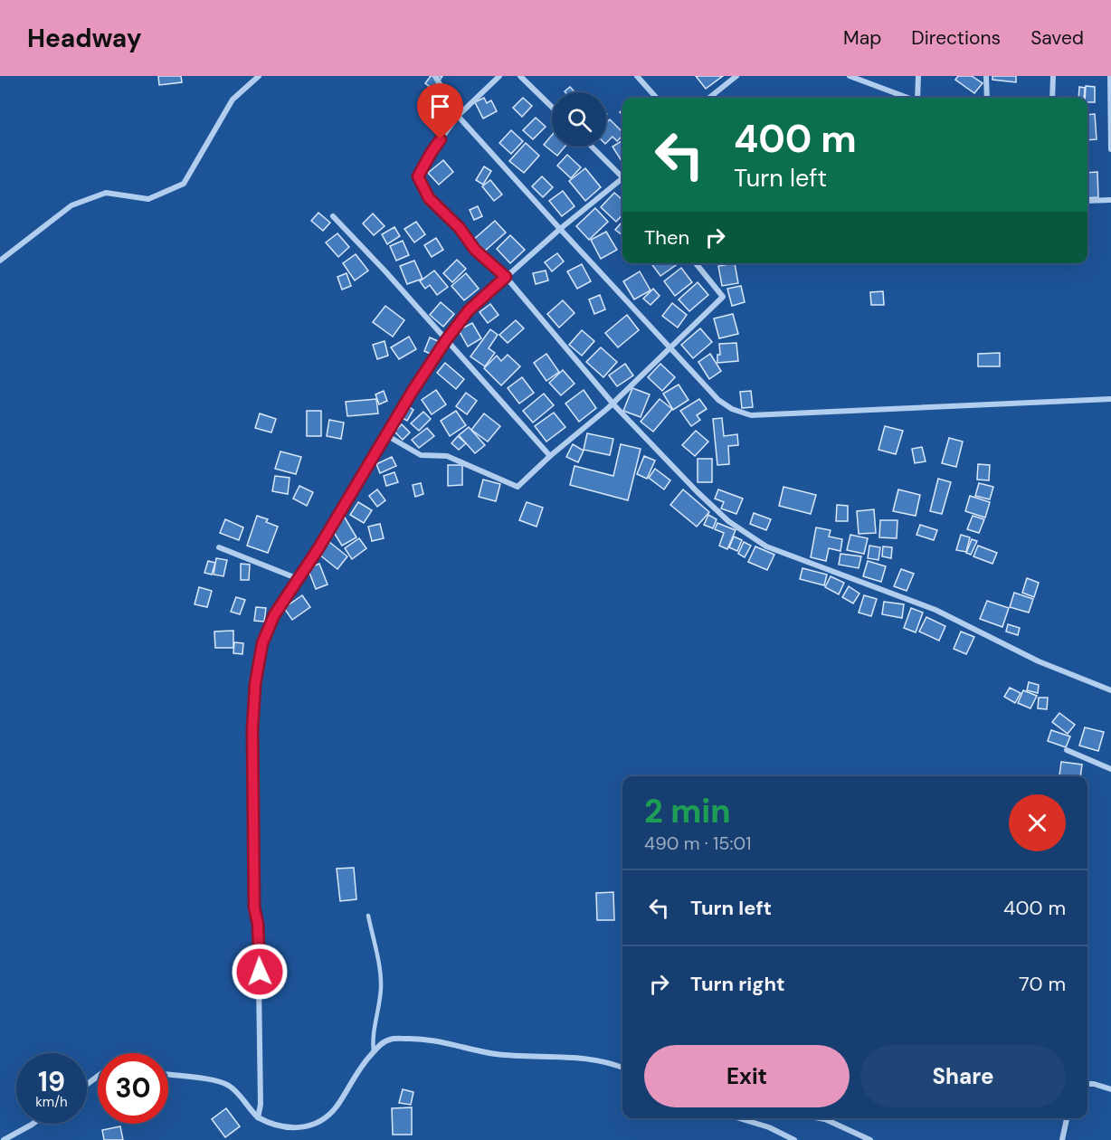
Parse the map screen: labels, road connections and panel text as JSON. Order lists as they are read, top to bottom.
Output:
{
  "page": {
    "header": "Headway",
    "nav": ["Map", "Directions", "Saved"],
    "turn": ["400 m", "Turn left"],
    "then": "Then",
    "heading": ["2 min", "490 m · 15:01"],
    "list": [
      {
        "name": "Turn left",
        "value": "400 m"
      },
      {
        "name": "Turn right",
        "value": "70 m"
      }
    ],
    "buttons": ["Exit", "Share"],
    "speed": "19 km/h",
    "limit": "30"
  }
}
